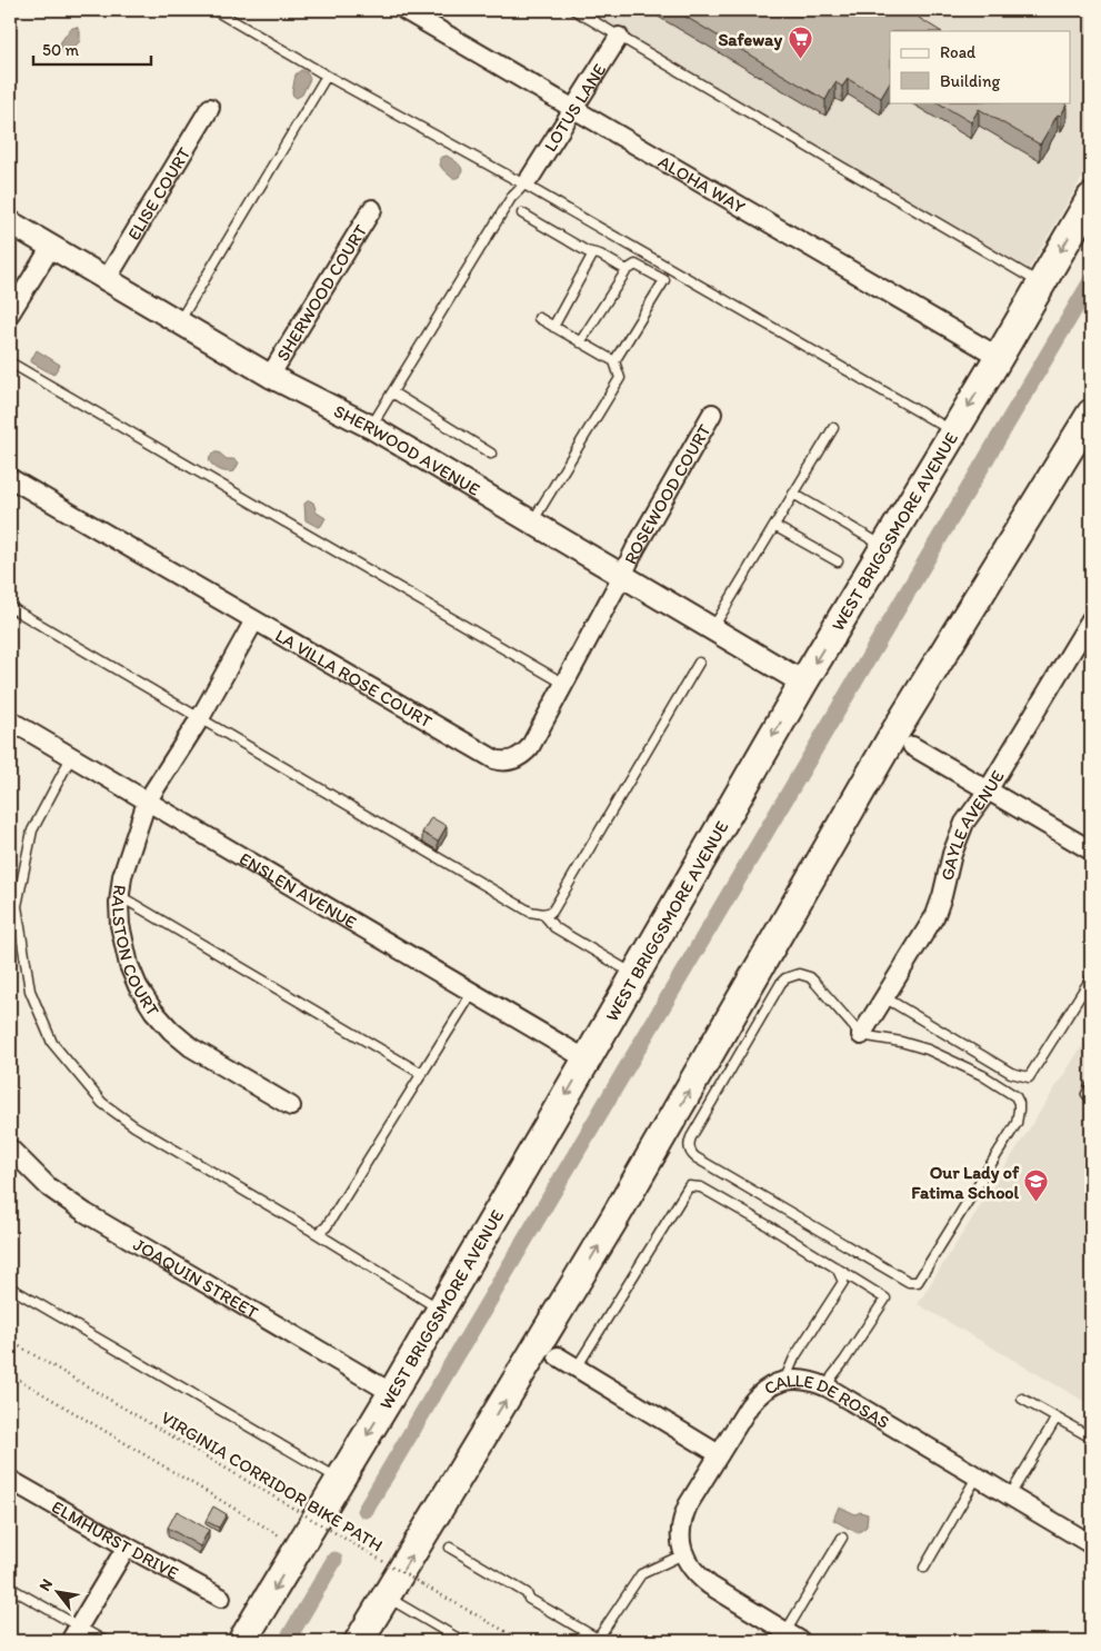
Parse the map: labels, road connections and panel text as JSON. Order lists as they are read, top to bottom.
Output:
{
  "streets": {
    "main road": ["WEST BRIGGSMORE AVENUE"],
    "street": [
      "LOTUS LANE",
      "ALOHA WAY",
      "ELISE COURT",
      "SHERWOOD COURT",
      "SHERWOOD AVENUE",
      "ROSEWOOD COURT",
      "LA VILLA ROSE COURT",
      "GAYLE AVENUE",
      "ENSLEN AVENUE",
      "RALSTON COURT",
      "JOAQUIN STREET",
      "CALLE DE ROSAS",
      "ELMHURST DRIVE"
    ],
    "path": ["VIRGINIA CORRIDOR BIKE PATH"]
  },
  "crossings": [
    ["LOTUS LANE", "ALOHA WAY"],
    ["ALOHA WAY", "WEST BRIGGSMORE AVENUE"],
    ["ELISE COURT", "SHERWOOD AVENUE"],
    ["SHERWOOD COURT", "SHERWOOD AVENUE"],
    ["SHERWOOD AVENUE", "ROSEWOOD COURT"],
    ["SHERWOOD AVENUE", "WEST BRIGGSMORE AVENUE"],
    ["SHERWOOD AVENUE", "LA VILLA ROSE COURT"],
    ["ROSEWOOD COURT", "LA VILLA ROSE COURT"],
    ["WEST BRIGGSMORE AVENUE", "ENSLEN AVENUE"],
    ["WEST BRIGGSMORE AVENUE", "JOAQUIN STREET"],
    ["LA VILLA ROSE COURT", "RALSTON COURT"],
    ["ENSLEN AVENUE", "RALSTON COURT"]
  ],
  "places": {
    "supermarket": ["Safeway"],
    "school or university": ["Our Lady of Fatima School"]
  },
  "legend": ["Road", "Building"],
  "scale_bar": "50 m",
  "north": "top left"
}
